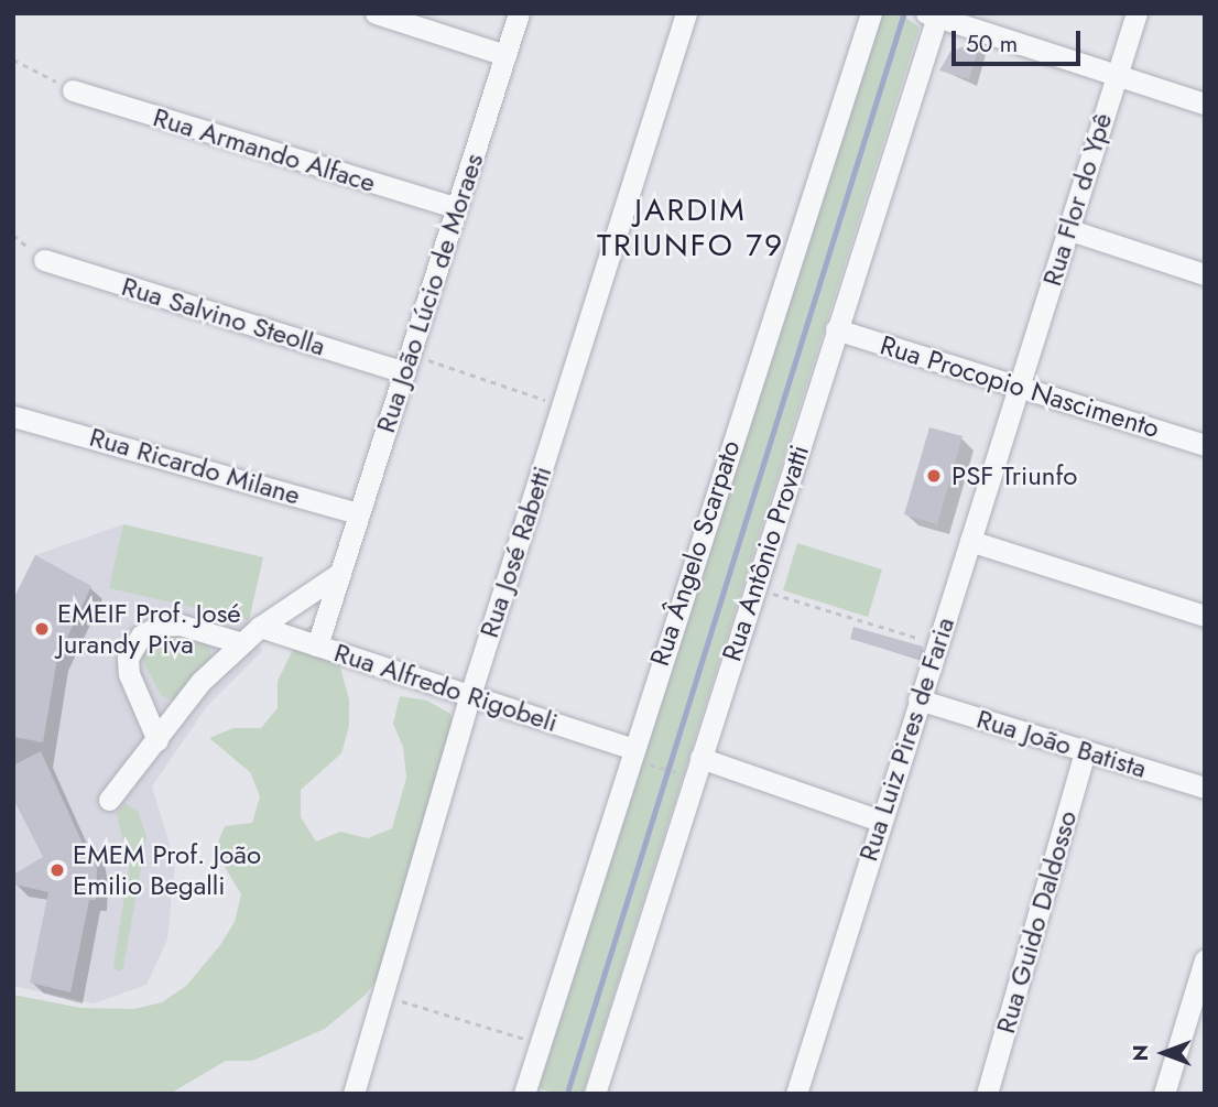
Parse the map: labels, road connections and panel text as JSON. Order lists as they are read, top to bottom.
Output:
{
  "streets": {
    "street": [
      "Rua Armando Alface",
      "Rua Flor do Ypê",
      "Rua João Lúcio de Moraes",
      "Rua Salvino Steolla",
      "Rua Procopio Nascimento",
      "Rua Ricardo Milane",
      "Rua José Rabetti",
      "Rua Ângelo Scarpato",
      "Rua Antônio Provatti",
      "Rua Alfredo Rigobeli",
      "Rua Luiz Pires de Faria",
      "Rua João Batista",
      "Rua Guido Daldosso"
    ]
  },
  "crossings": [
    ["Rua Armando Alface", "Rua João Lúcio de Moraes"],
    ["Rua Flor do Ypê", "Rua Procopio Nascimento"],
    ["Rua Flor do Ypê", "Rua Luiz Pires de Faria"],
    ["Rua João Lúcio de Moraes", "Rua Salvino Steolla"],
    ["Rua João Lúcio de Moraes", "Rua Ricardo Milane"],
    ["Rua João Lúcio de Moraes", "Rua Alfredo Rigobeli"],
    ["Rua Procopio Nascimento", "Rua Antônio Provatti"],
    ["Rua Procopio Nascimento", "Rua Luiz Pires de Faria"],
    ["Rua José Rabetti", "Rua Alfredo Rigobeli"],
    ["Rua Ângelo Scarpato", "Rua Alfredo Rigobeli"],
    ["Rua Luiz Pires de Faria", "Rua João Batista"],
    ["Rua João Batista", "Rua Guido Daldosso"]
  ],
  "districts": ["JARDIM TRIUNFO 79"],
  "places": ["PSF Triunfo", "EMEIF Prof. José Jurandy Piva", "EMEM Prof. João Emilio Begalli"],
  "scale_bar": "50 m",
  "north": "left"
}
